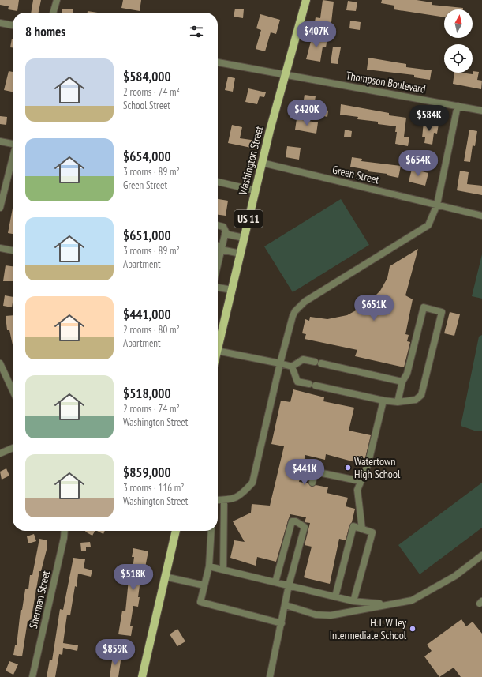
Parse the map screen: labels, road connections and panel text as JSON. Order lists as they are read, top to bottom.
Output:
{
  "streets": {
    "main road": ["Washington Street", "US 11"],
    "street": ["Thompson Boulevard", "Green Street", "Sherman Street"]
  },
  "crossings": [
    ["Thompson Boulevard", "Washington Street"],
    ["Washington Street", "Green Street"]
  ],
  "places": ["Watertown High School", "H.T. Wiley Intermediate School"],
  "north": "top",
  "page": {
    "heading": "8 homes",
    "price": [
      "$407K",
      "$420K",
      "$584K",
      "$654K",
      "$651K",
      "$441K",
      "$518K",
      "$859K"
    ],
    "list": [
      {
        "name": "$584,000",
        "note": "2 rooms · 74 m² · School Street"
      },
      {
        "name": "$654,000",
        "note": "3 rooms · 89 m² · Green Street"
      },
      {
        "name": "$651,000",
        "note": "3 rooms · 89 m² · Apartment"
      },
      {
        "name": "$441,000",
        "note": "2 rooms · 80 m² · Apartment"
      },
      {
        "name": "$518,000",
        "note": "2 rooms · 74 m² · Washington Street"
      },
      {
        "name": "$859,000",
        "note": "3 rooms · 116 m² · Washington Street"
      }
    ]
  }
}
